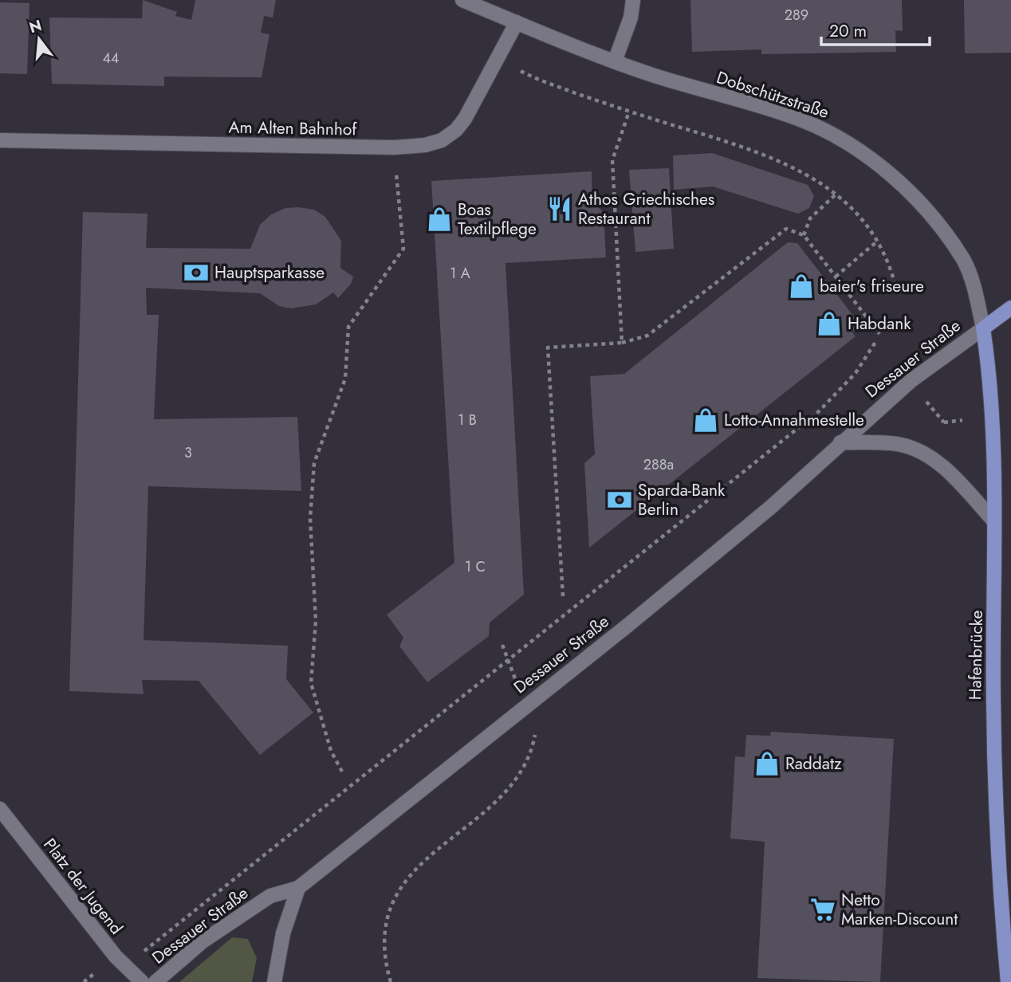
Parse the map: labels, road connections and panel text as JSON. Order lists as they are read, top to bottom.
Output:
{
  "streets": {
    "main road": ["Dessauer Straße", "Hafenbrücke"],
    "street": ["Dobschützstraße", "Am Alten Bahnhof", "Platz der Jugend"]
  },
  "crossings": [
    ["Dobschützstraße", "Am Alten Bahnhof"],
    ["Dobschützstraße", "Dessauer Straße"],
    ["Dobschützstraße", "Hafenbrücke"],
    ["Dessauer Straße", "Hafenbrücke"]
  ],
  "places": {
    "restaurant": ["Athos Griechisches Restaurant"],
    "shop": [
      "Boas Textilpflege",
      "baier's friseure",
      "Habdank",
      "Lotto-Annahmestelle",
      "Raddatz"
    ],
    "bank": ["Hauptsparkasse", "Sparda-Bank Berlin"],
    "supermarket": ["Netto Marken-Discount"]
  },
  "house_numbers": [
    "289",
    "44",
    "1 A",
    "1 B",
    "3",
    "288a",
    "1 C"
  ],
  "scale_bar": "20 m",
  "north": "top"
}
